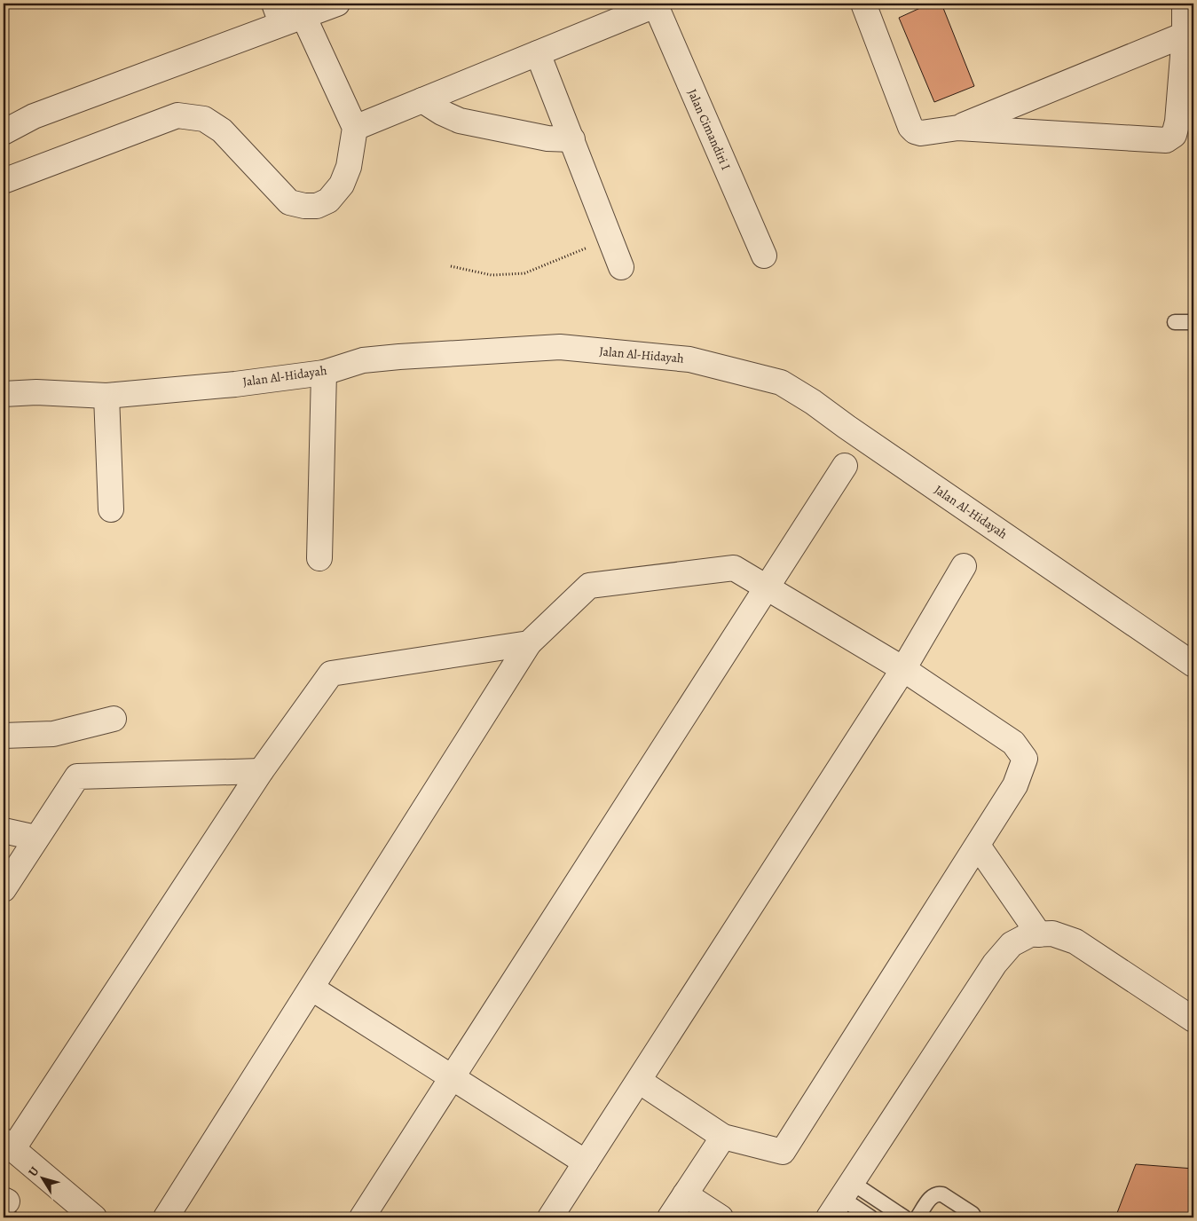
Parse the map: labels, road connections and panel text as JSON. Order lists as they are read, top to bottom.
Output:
{
  "streets": {
    "street": ["Jalan Cimandiri I", "Jalan Al-Hidayah"]
  },
  "north": "top left"
}
